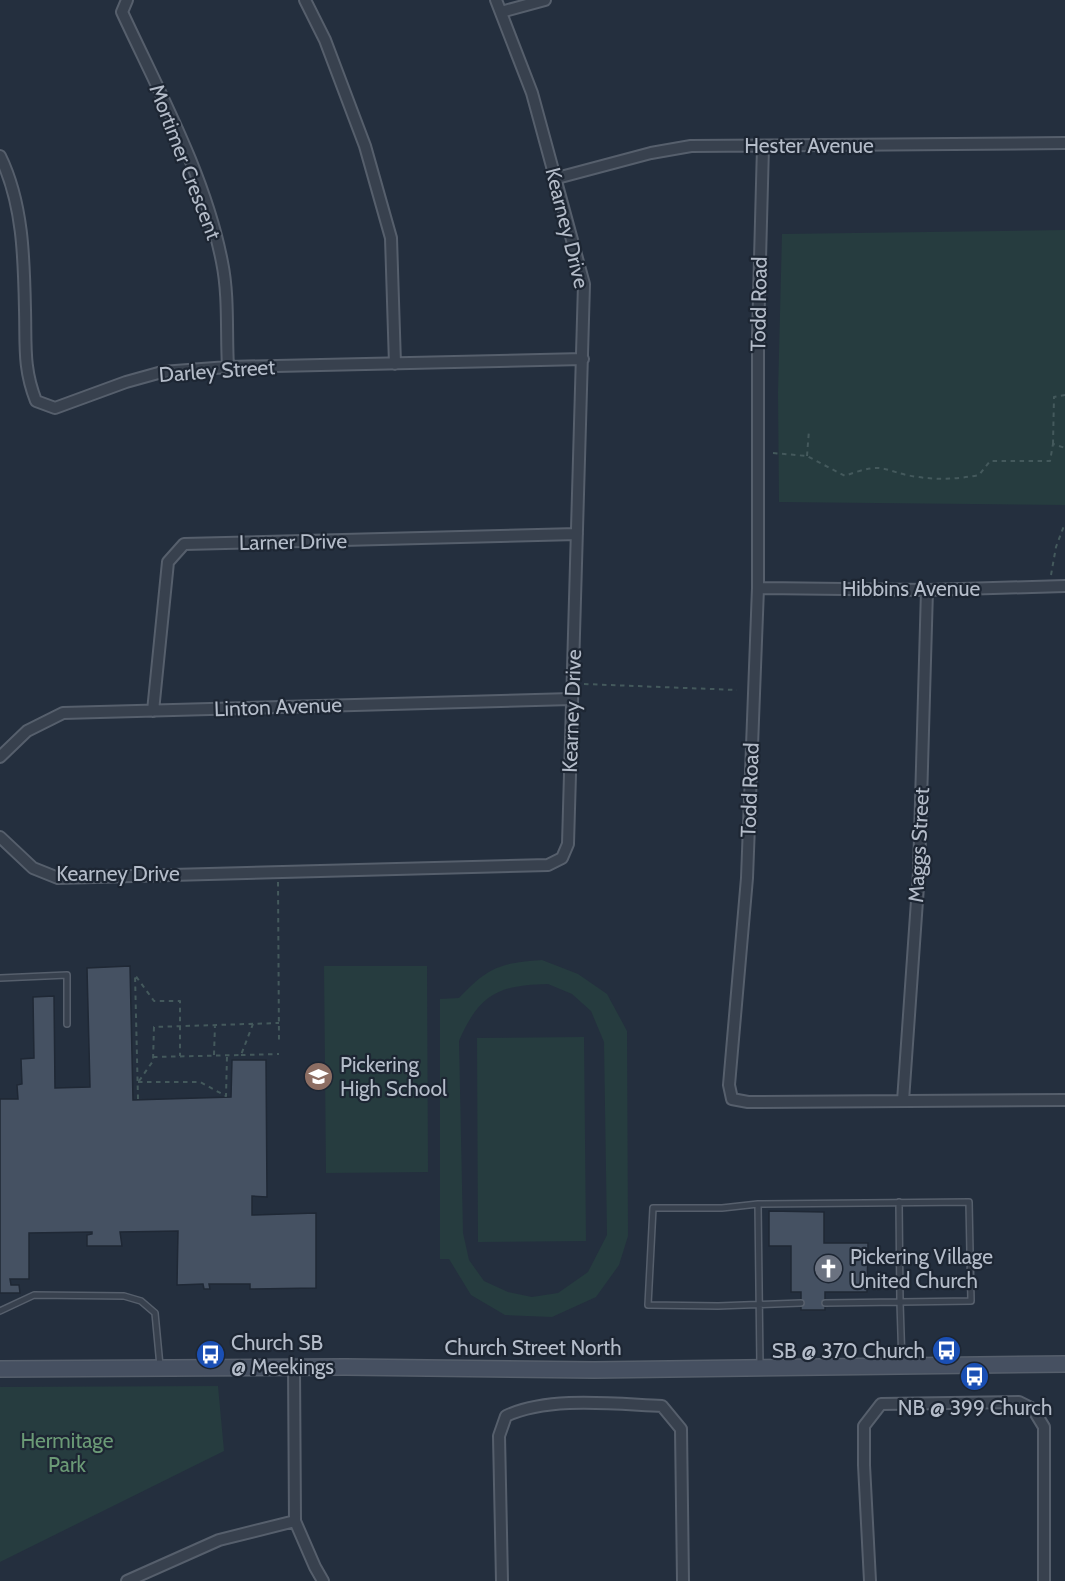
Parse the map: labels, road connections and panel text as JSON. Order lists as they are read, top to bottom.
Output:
{
  "streets": {
    "street": [
      "Hester Avenue",
      "Mortimer Crescent",
      "Kearney Drive",
      "Todd Road",
      "Darley Street",
      "Larner Drive",
      "Hibbins Avenue",
      "Linton Avenue",
      "Maggs Street",
      "Church Street North"
    ]
  },
  "crossings": [
    ["Hester Avenue", "Kearney Drive"],
    ["Hester Avenue", "Todd Road"],
    ["Mortimer Crescent", "Darley Street"],
    ["Kearney Drive", "Darley Street"],
    ["Kearney Drive", "Larner Drive"],
    ["Kearney Drive", "Linton Avenue"],
    ["Todd Road", "Hibbins Avenue"],
    ["Todd Road", "Maggs Street"],
    ["Larner Drive", "Linton Avenue"],
    ["Hibbins Avenue", "Maggs Street"]
  ],
  "parks": ["Hermitage Park"],
  "places": {
    "school or university": ["Pickering High School"],
    "church": ["Pickering Village United Church"],
    "bus stop": ["SB @ 370 Church", "Church SB @ Meekings", "NB @ 399 Church"]
  }
}
